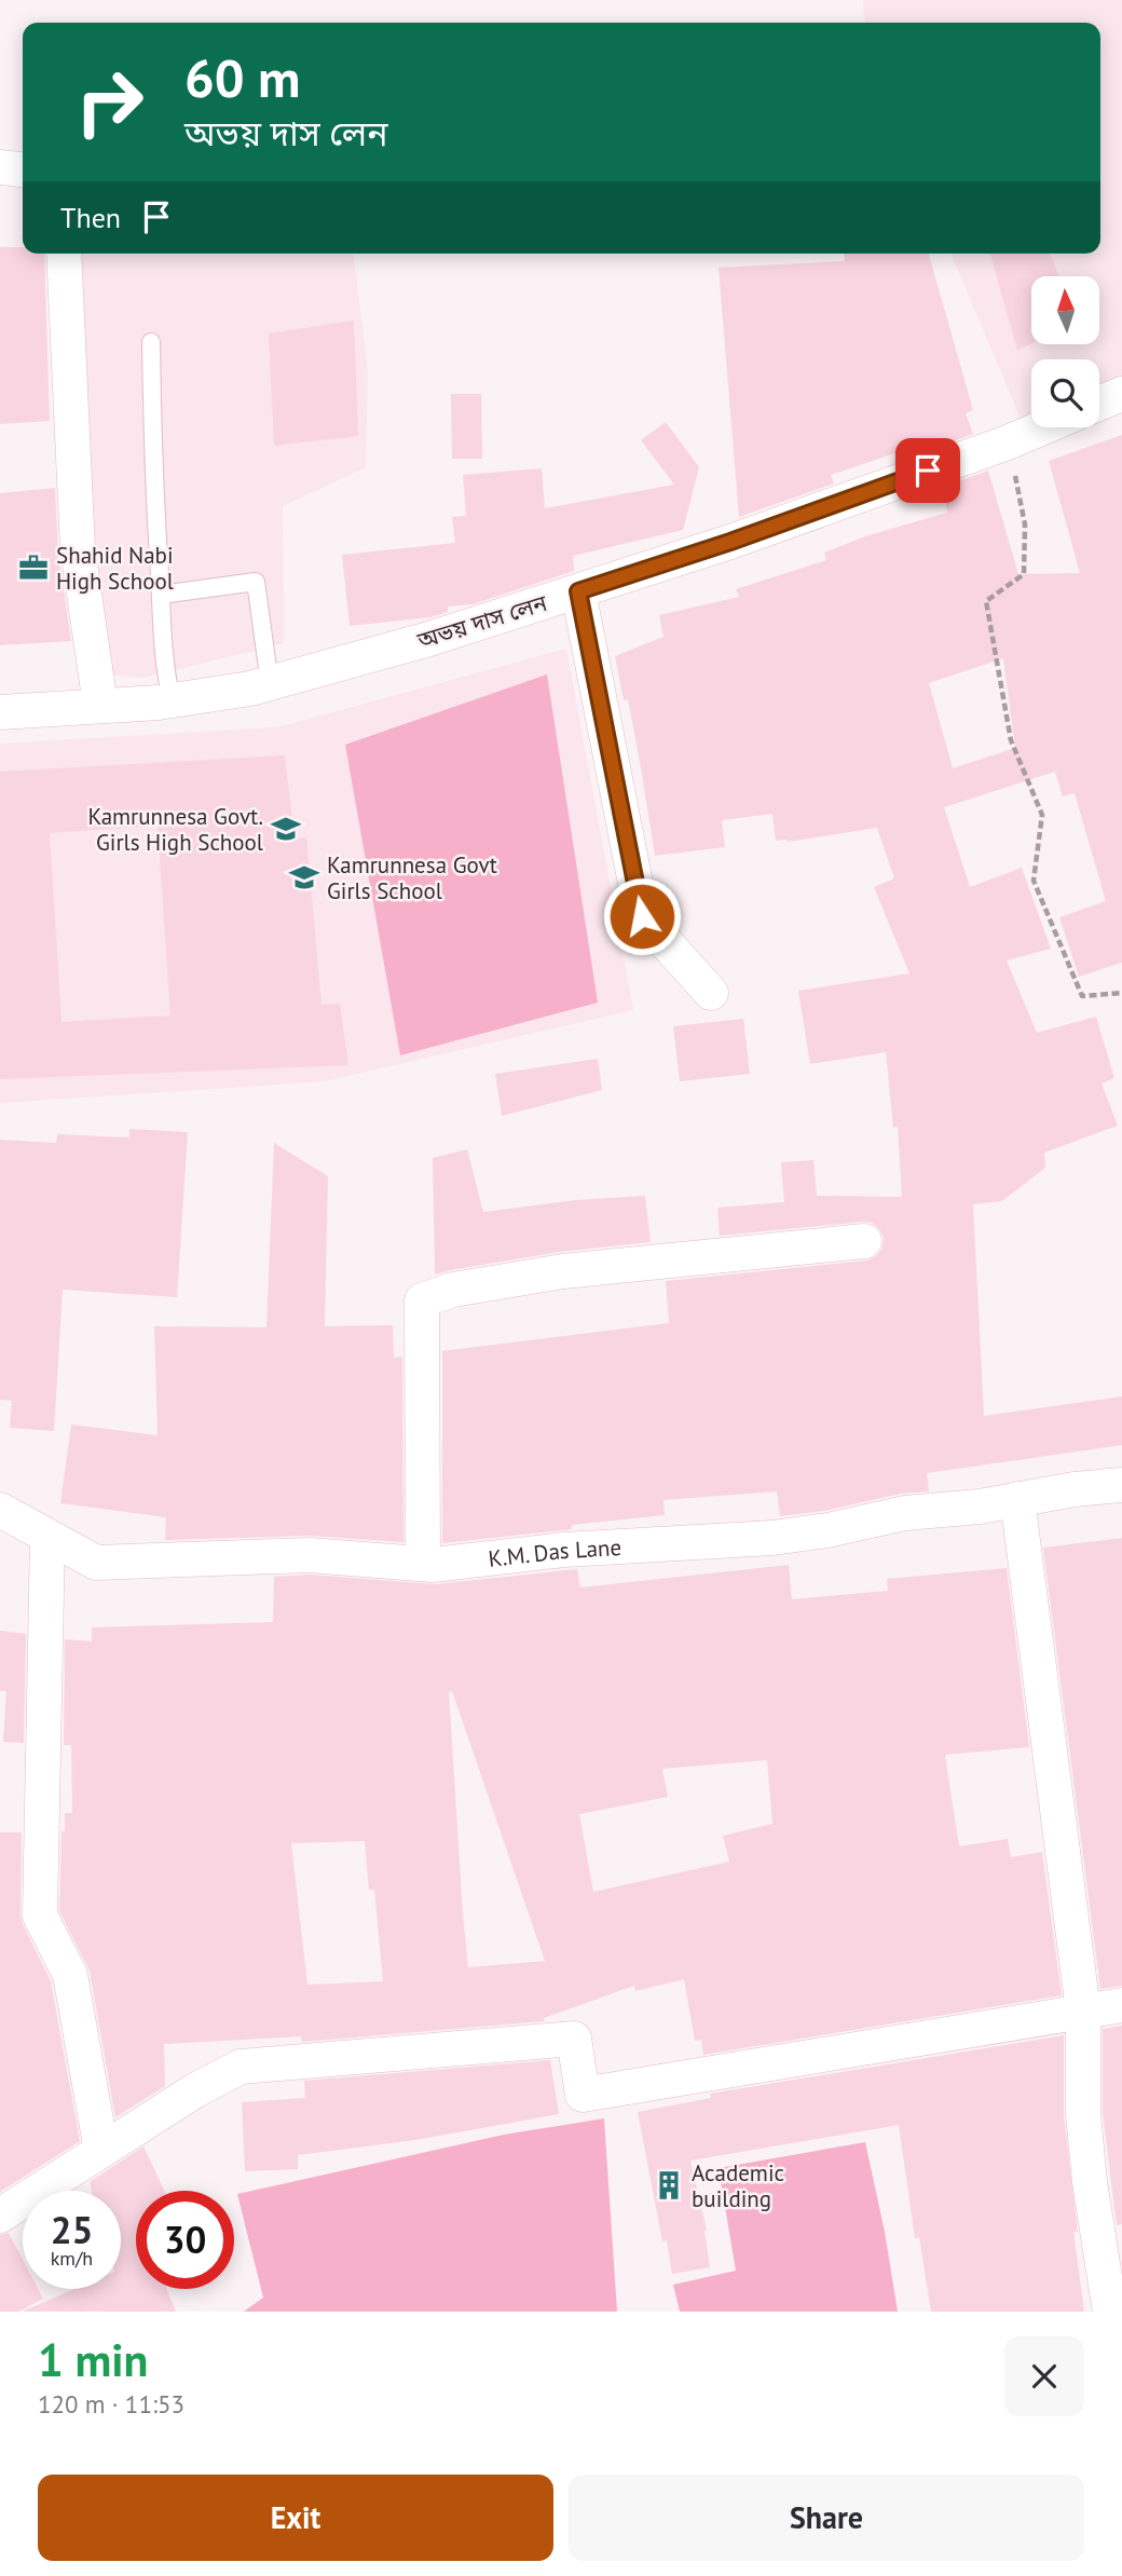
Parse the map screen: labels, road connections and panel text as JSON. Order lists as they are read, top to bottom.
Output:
{
  "streets": {
    "street": ["অভয় দাস লেন", "K.M. Das Lane"]
  },
  "places": {
    "office": ["Shahid Nabi High School"],
    "school or university": ["Kamrunnesa Govt. Girls High School", "Kamrunnesa Govt Girls School"],
    "building": ["Academic building"]
  },
  "north": "top",
  "page": {
    "turn": ["60 m", "অভয় দাস লেন"],
    "then": "Then",
    "speed": "25 km/h",
    "limit": "30",
    "heading": ["1 min", "120 m · 11:53"],
    "buttons": ["Exit", "Share"]
  }
}
